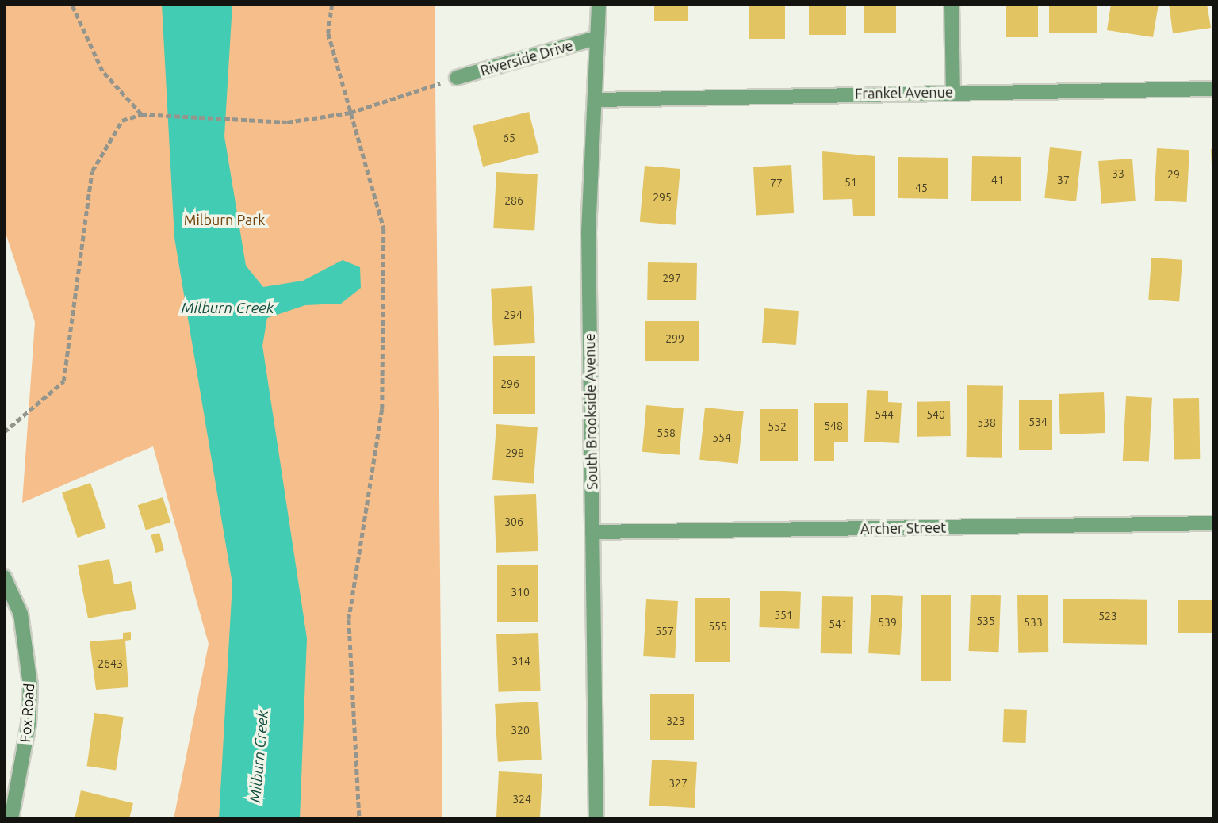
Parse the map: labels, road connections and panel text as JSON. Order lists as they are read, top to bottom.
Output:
{
  "streets": {
    "street": [
      "Riverside Drive",
      "Frankel Avenue",
      "South Brookside Avenue",
      "Archer Street",
      "Fox Road"
    ]
  },
  "crossings": [
    ["Riverside Drive", "South Brookside Avenue"],
    ["Frankel Avenue", "South Brookside Avenue"],
    ["South Brookside Avenue", "Archer Street"]
  ],
  "water": ["Milburn Creek"],
  "parks": ["Milburn Park"],
  "house_numbers": [
    "65",
    "33",
    "29",
    "41",
    "37",
    "51",
    "77",
    "45",
    "295",
    "286",
    "297",
    "294",
    "299",
    "296",
    "544",
    "540",
    "534",
    "538",
    "548",
    "552",
    "558",
    "554",
    "298",
    "306",
    "310",
    "551",
    "523",
    "535",
    "539",
    "533",
    "541",
    "555",
    "557",
    "314",
    "2643",
    "323",
    "320",
    "327",
    "324"
  ]
}
